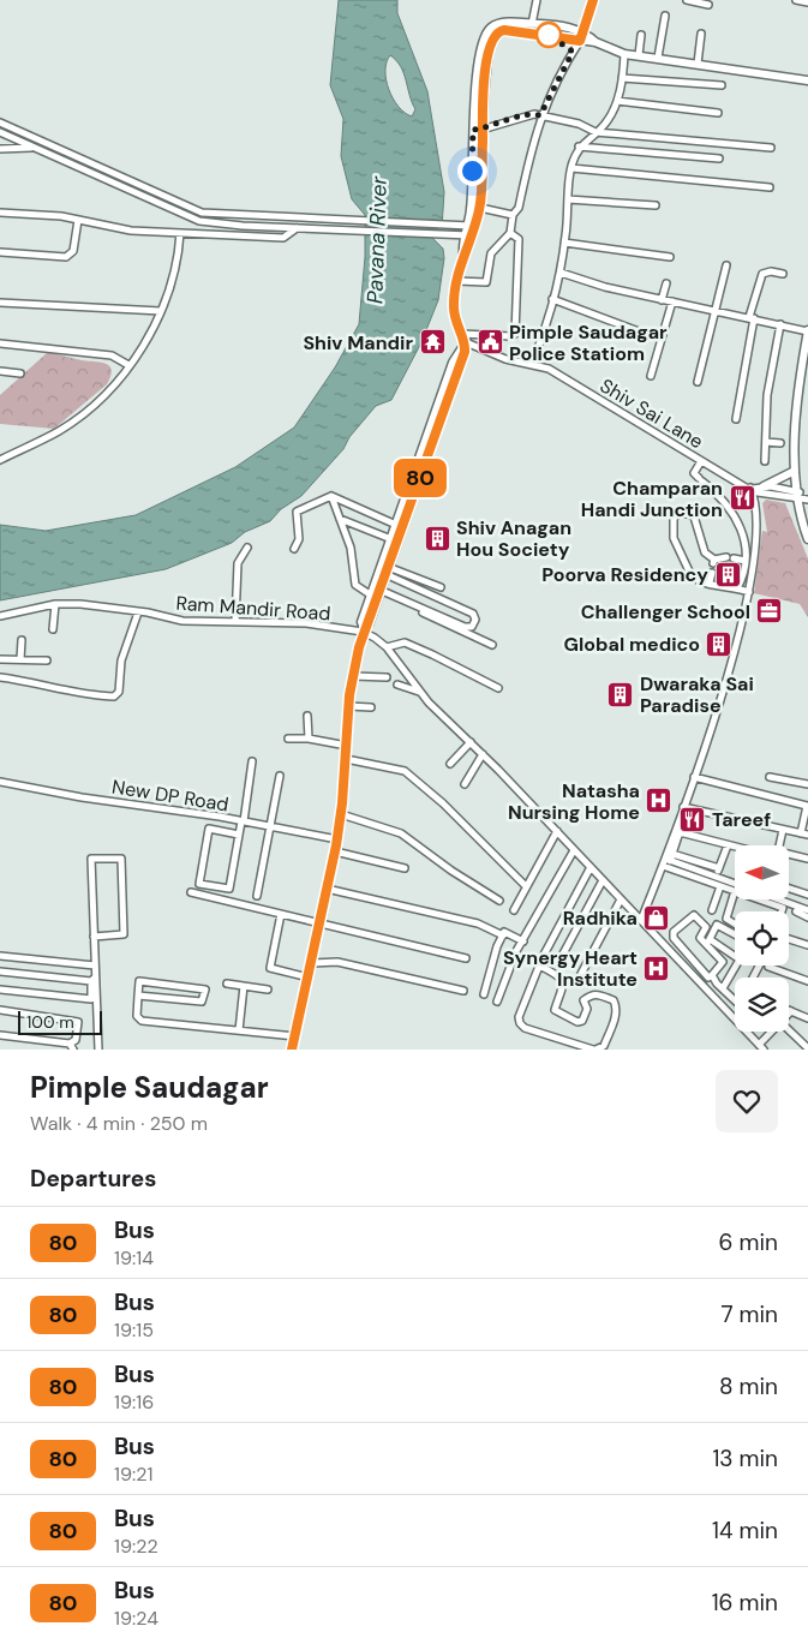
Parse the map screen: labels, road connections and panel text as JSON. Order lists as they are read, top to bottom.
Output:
{
  "streets": {
    "street": ["Shiv Sai Lane", "Ram Mandir Road", "New DP Road"]
  },
  "water": ["Pavana River"],
  "places": {
    "temple": ["Shiv Mandir"],
    "public building": ["Pimple Saudagar Police Statiom"],
    "restaurant": ["Champaran Handi Junction", "Tareef"],
    "building": [
      "Shiv Anagan Hou Society",
      "Poorva Residency",
      "Global medico",
      "Dwaraka Sai Paradise"
    ],
    "office": ["Challenger School"],
    "hospital": ["Natasha Nursing Home", "Synergy Heart Institute"],
    "shop": ["Radhika"]
  },
  "lines": ["bus line 80"],
  "scale_bar": "100 m",
  "north": "left",
  "page": {
    "on_map": "80",
    "scale": "100 m",
    "heading": [
      ["Pimple Saudagar", "Walk · 4 min · 250 m"],
      "Departures"
    ],
    "list": [
      {
        "mark": "80",
        "name": "Bus",
        "note": "19:14",
        "value": "6 min"
      },
      {
        "mark": "80",
        "name": "Bus",
        "note": "19:15",
        "value": "7 min"
      },
      {
        "mark": "80",
        "name": "Bus",
        "note": "19:16",
        "value": "8 min"
      },
      {
        "mark": "80",
        "name": "Bus",
        "note": "19:21",
        "value": "13 min"
      },
      {
        "mark": "80",
        "name": "Bus",
        "note": "19:22",
        "value": "14 min"
      },
      {
        "mark": "80",
        "name": "Bus",
        "note": "19:24",
        "value": "16 min"
      }
    ]
  }
}
